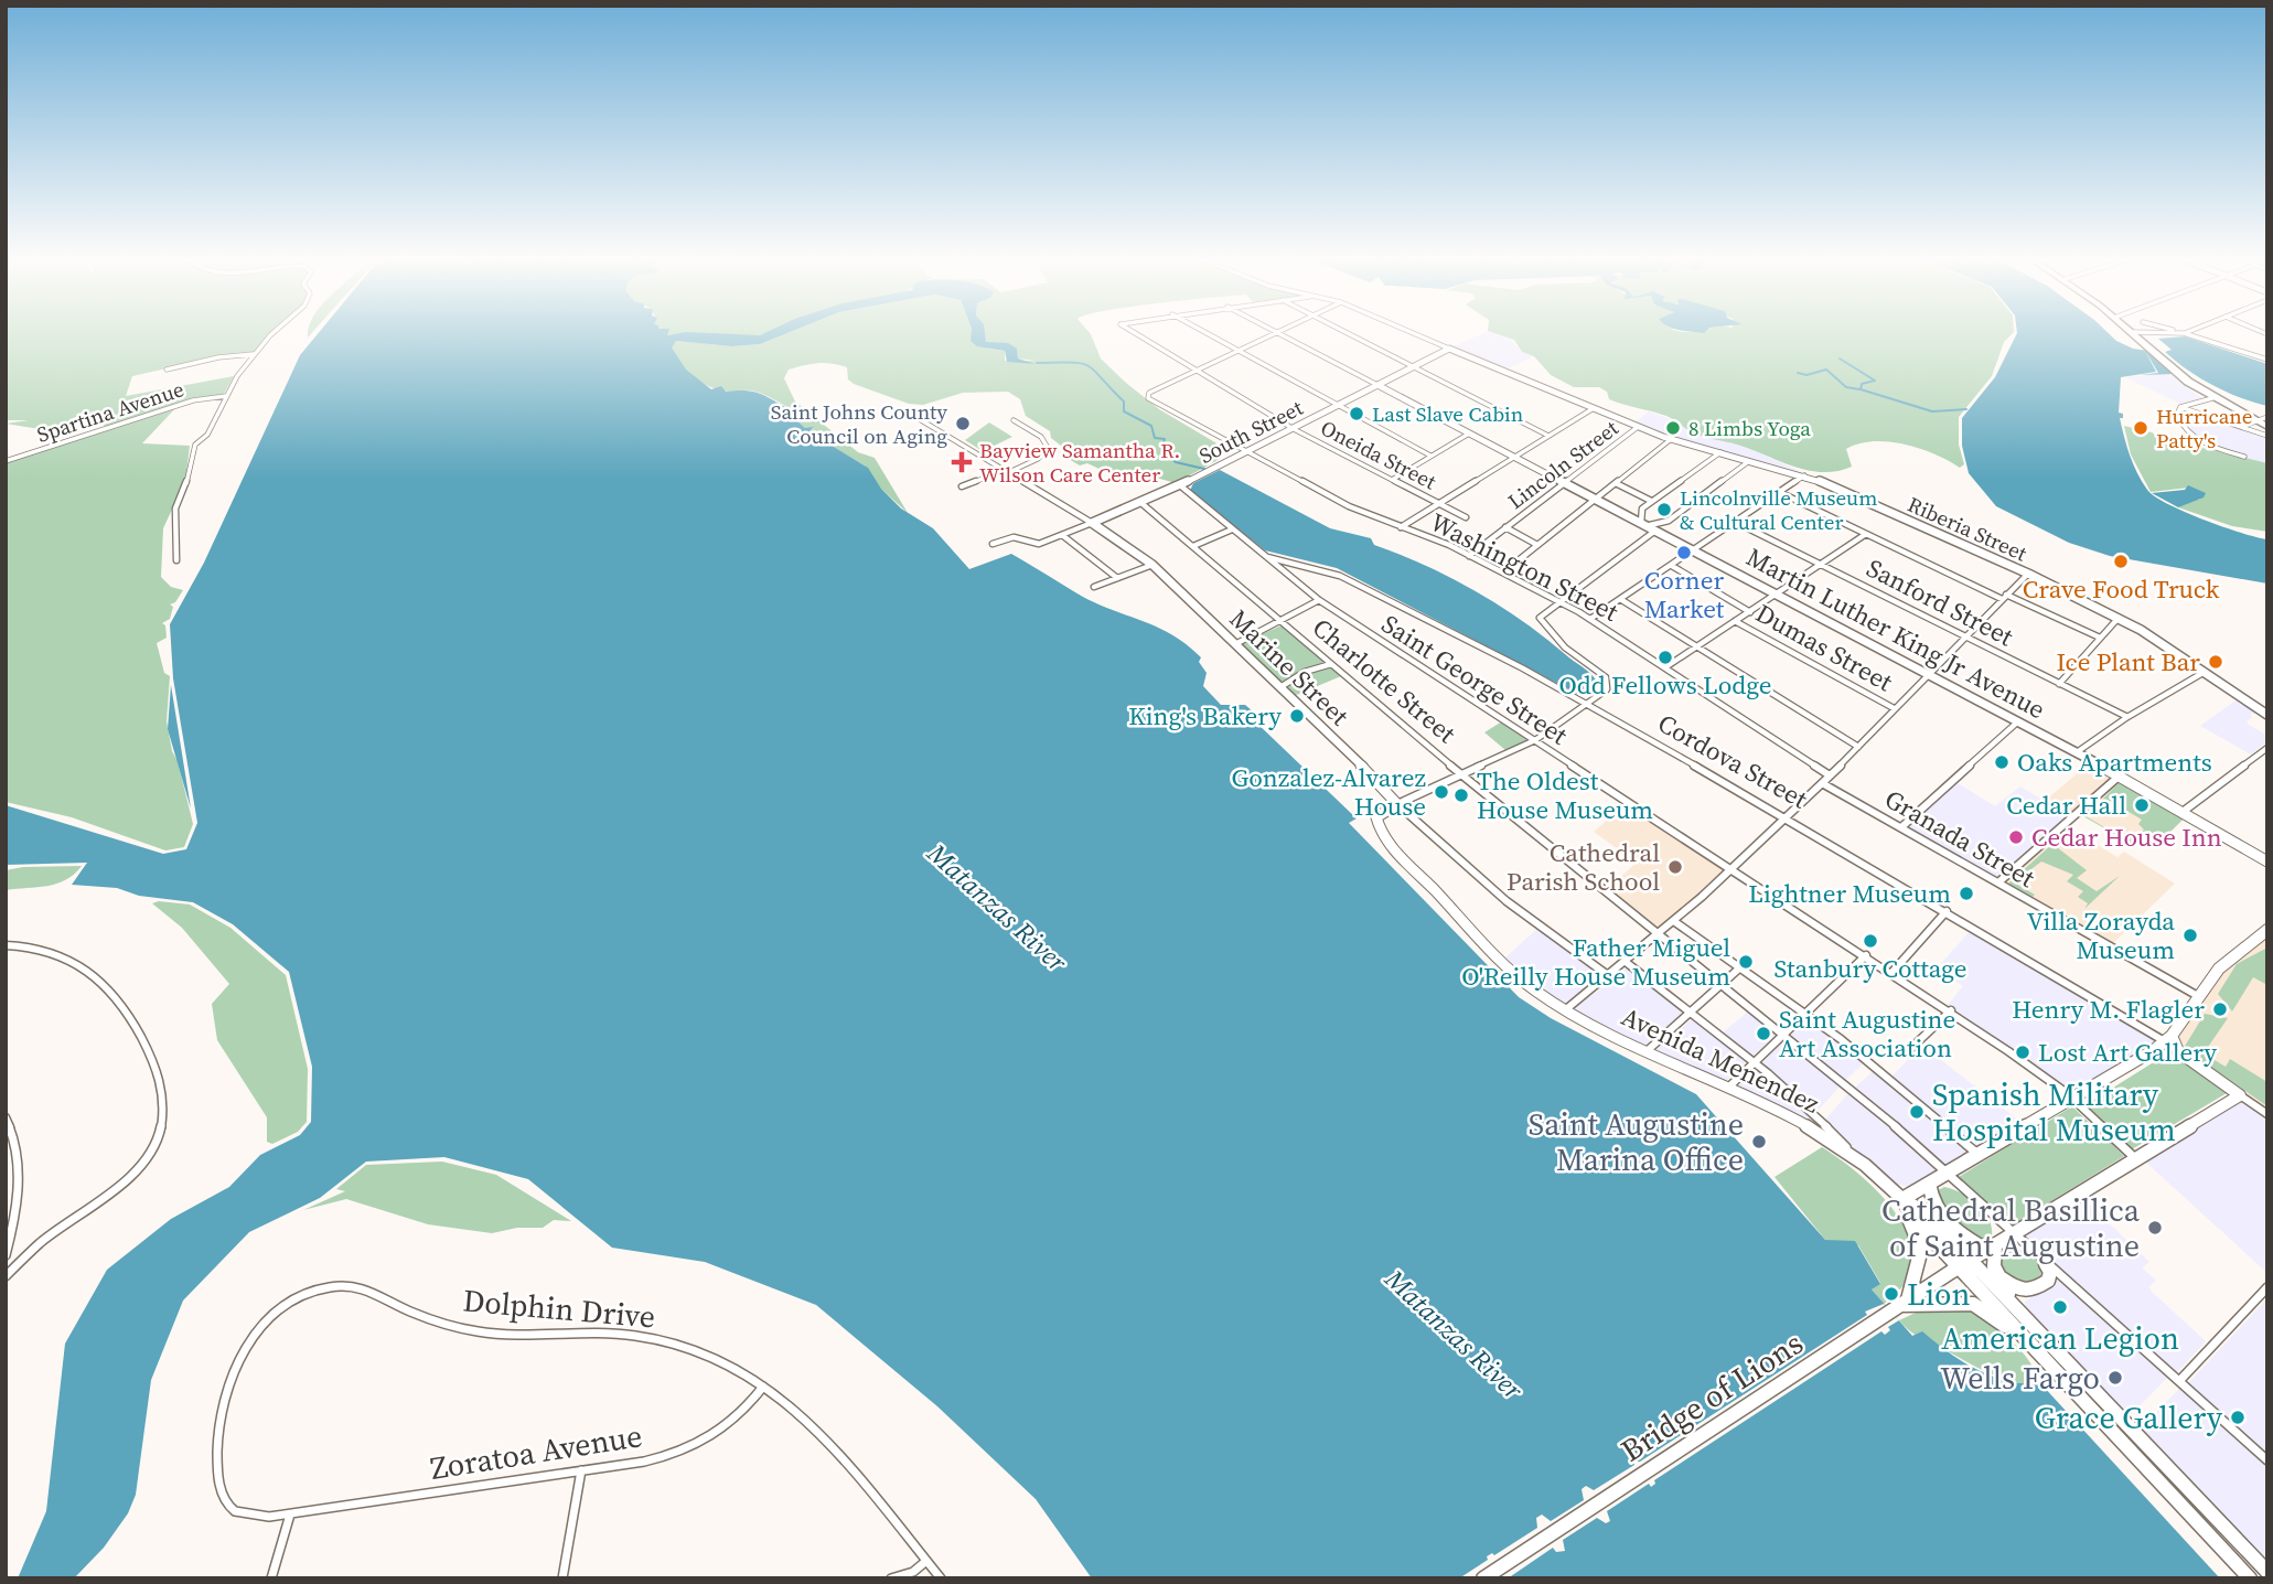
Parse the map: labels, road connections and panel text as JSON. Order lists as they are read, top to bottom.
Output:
{
  "streets": {
    "main road": ["Avenida Menendez", "Bridge of Lions"],
    "street": [
      "Spartina Avenue",
      "South Street",
      "Oneida Street",
      "Lincoln Street",
      "Riberia Street",
      "Washington Street",
      "Sanford Street",
      "Martin Luther King Jr Avenue",
      "Dumas Street",
      "Marine Street",
      "Saint George Street",
      "Charlotte Street",
      "Cordova Street",
      "Granada Street",
      "Dolphin Drive",
      "Zoratoa Avenue"
    ]
  },
  "crossings": [
    ["South Street", "Oneida Street"],
    ["South Street", "Riberia Street"],
    ["South Street", "Washington Street"],
    ["South Street", "Martin Luther King Jr Avenue"],
    ["South Street", "Marine Street"],
    ["South Street", "Saint George Street"],
    ["South Street", "Charlotte Street"],
    ["Oneida Street", "Washington Street"],
    ["Lincoln Street", "Riberia Street"],
    ["Lincoln Street", "Washington Street"],
    ["Lincoln Street", "Martin Luther King Jr Avenue"],
    ["Marine Street", "Avenida Menendez"],
    ["Saint George Street", "Cordova Street"],
    ["Charlotte Street", "Bridge of Lions"],
    ["Avenida Menendez", "Bridge of Lions"],
    ["Dolphin Drive", "Zoratoa Avenue"]
  ],
  "water": ["Matanzas River"],
  "places": {
    "other": [
      "Last Slave Cabin",
      "Saint Johns County Council on Aging",
      "8 Limbs Yoga",
      "Hurricane Patty's",
      "Lincolnville Museum & Cultural Center",
      "Corner Market",
      "Crave Food Truck",
      "Odd Fellows Lodge",
      "Ice Plant Bar",
      "King's Bakery",
      "Oaks Apartments",
      "Gonzalez-Alvarez House",
      "The Oldest House Museum",
      "Cedar Hall",
      "Cedar House Inn",
      "Cathedral Parish School",
      "Lightner Museum",
      "Villa Zorayda Museum",
      "Stanbury Cottage",
      "Father Miguel O'Reilly House Museum",
      "Henry M. Flagler",
      "Saint Augustine Art Association",
      "Lost Art Gallery",
      "Spanish Military Hospital Museum",
      "Saint Augustine Marina Office",
      "Cathedral Basillica of Saint Augustine",
      "Lion",
      "American Legion",
      "Wells Fargo",
      "Grace Gallery"
    ],
    "health": ["Bayview Samantha R. Wilson Care Center"]
  }
}
